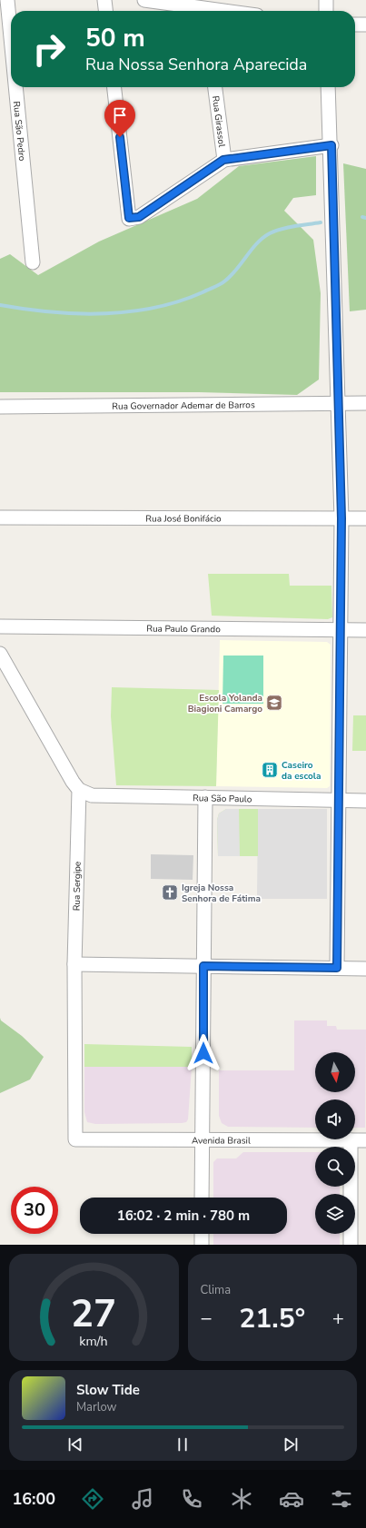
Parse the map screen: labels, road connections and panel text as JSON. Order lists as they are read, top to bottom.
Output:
{
  "streets": {
    "street": [
      "Rua Girassol",
      "Rua São Pedro",
      "Rua Governador Ademar de Barros",
      "Rua José Bonifácio",
      "Rua Paulo Grando",
      "Rua São Paulo",
      "Rua Sergipe",
      "Avenida Brasil"
    ]
  },
  "crossings": [
    ["Rua São Paulo", "Rua Sergipe"],
    ["Rua Sergipe", "Avenida Brasil"]
  ],
  "places": {
    "school or university": ["Escola Yolanda Biagioni Camargo"],
    "building": ["Caseiro da escola"],
    "church": ["Igreja Nossa Senhora de Fátima"]
  },
  "north": "bottom",
  "page": {
    "turn": ["50 m", "Rua Nossa Senhora Aparecida"],
    "limit": "30",
    "trip": "16:02 · 2 min · 780 m",
    "tile": "Clima",
    "heat": ["−", "21.5°", "+"],
    "song": ["Slow Tide", "Marlow"],
    "tabs": "16:00",
    "gauge": ["27", "km/h"]
  }
}
